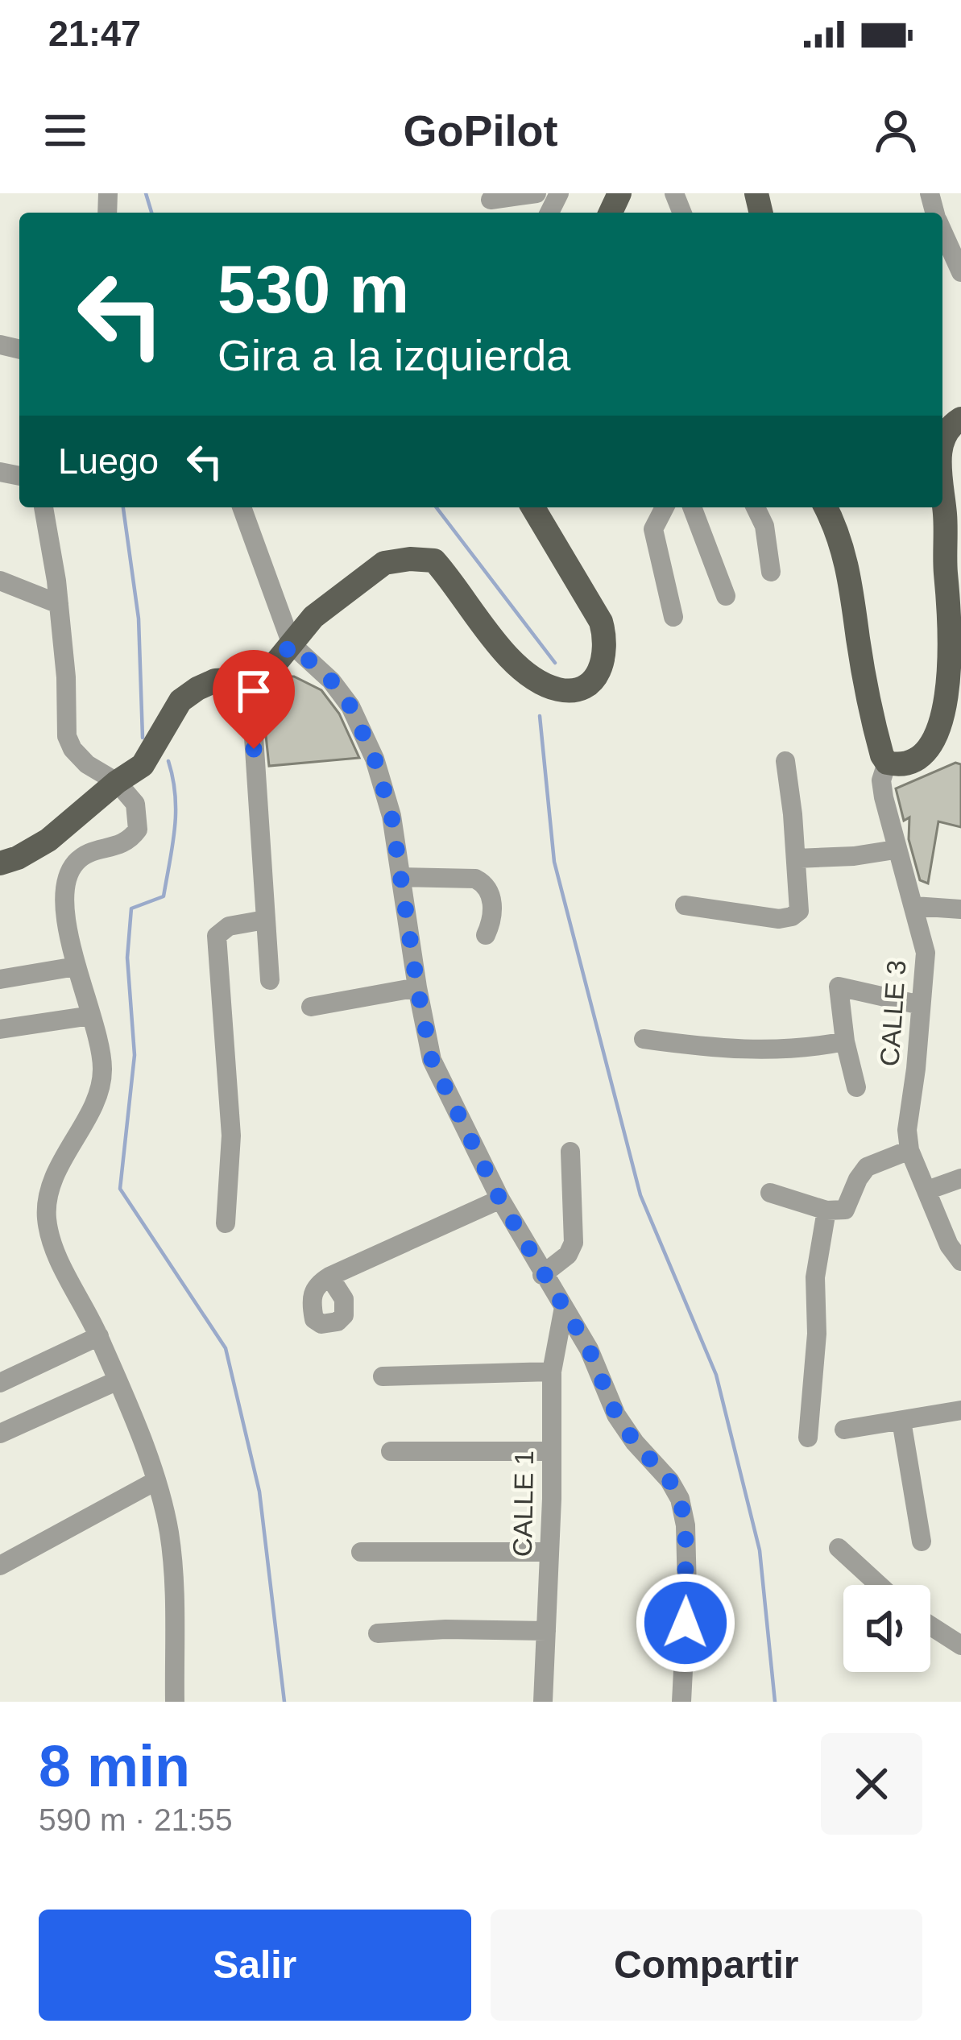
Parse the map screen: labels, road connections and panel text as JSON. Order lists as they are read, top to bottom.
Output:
{
  "streets": {
    "street": ["CALLE 3", "CALLE 1"]
  },
  "page": {
    "status": "21:47",
    "header": "GoPilot",
    "turn": ["530 m", "Gira a la izquierda"],
    "then": "Luego",
    "heading": ["8 min", "590 m · 21:55"],
    "buttons": ["Salir", "Compartir"]
  }
}
